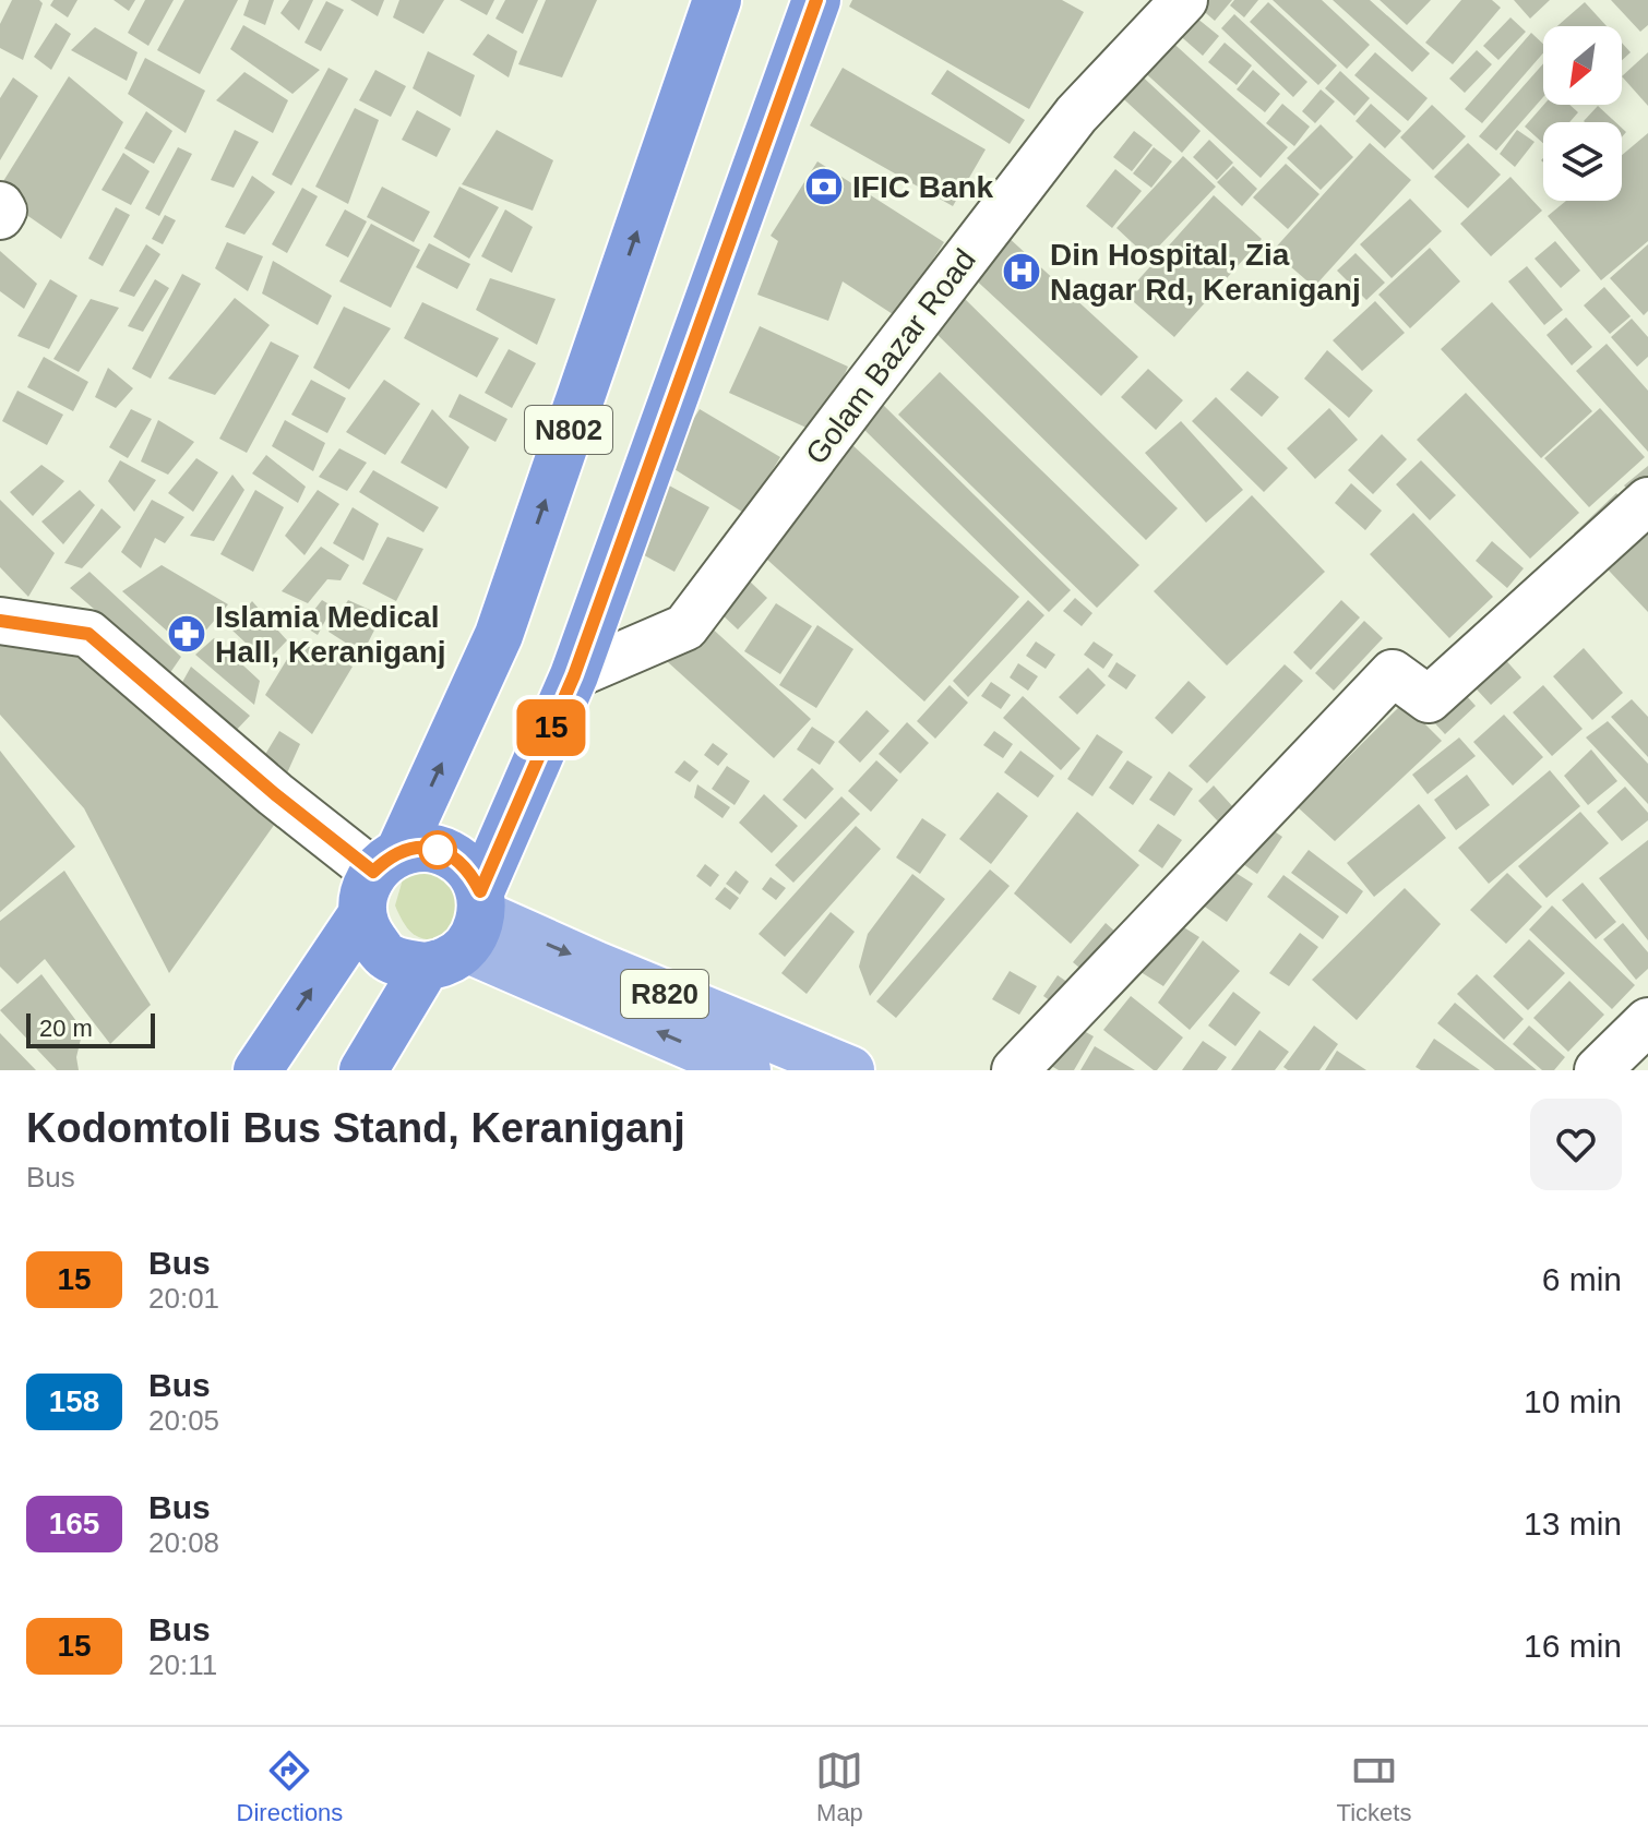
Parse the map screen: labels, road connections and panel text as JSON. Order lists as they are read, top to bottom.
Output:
{
  "streets": {
    "highway": ["N802"],
    "main road": ["R820"],
    "street": ["Golam Bazar Road"]
  },
  "crossings": [
    ["Golam Bazar Road", "N802"],
    ["N802", "R820"]
  ],
  "places": {
    "bank": ["IFIC Bank"],
    "hospital": ["Din Hospital, Zia Nagar Rd, Keraniganj"],
    "pharmacy": ["Islamia Medical Hall, Keraniganj"]
  },
  "lines": ["bus line 15"],
  "scale_bar": "20 m",
  "north": "bottom left",
  "page": {
    "on_map": "15",
    "scale": "20 m",
    "heading": ["Kodomtoli Bus Stand, Keraniganj", "Bus"],
    "list": [
      {
        "mark": "15",
        "name": "Bus",
        "note": "20:01",
        "value": "6 min"
      },
      {
        "mark": "158",
        "name": "Bus",
        "note": "20:05",
        "value": "10 min"
      },
      {
        "mark": "165",
        "name": "Bus",
        "note": "20:08",
        "value": "13 min"
      },
      {
        "mark": "15",
        "name": "Bus",
        "note": "20:11",
        "value": "16 min"
      }
    ],
    "tabs": ["Directions", "Map", "Tickets"]
  }
}
